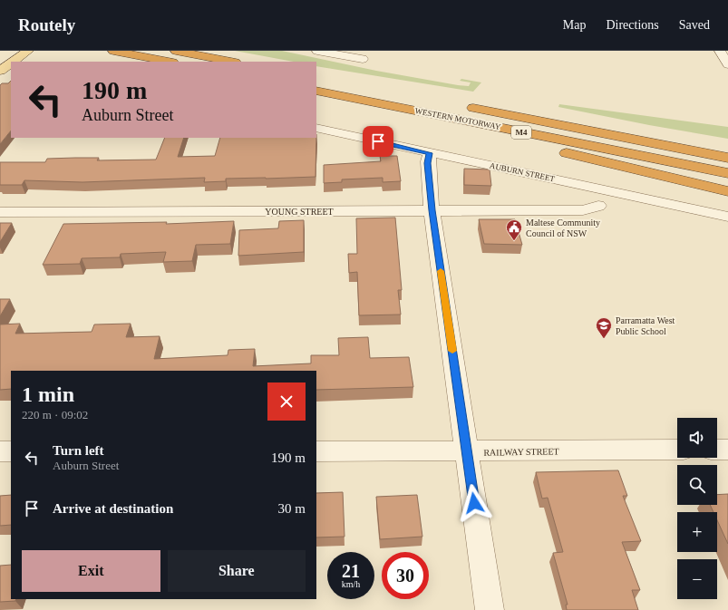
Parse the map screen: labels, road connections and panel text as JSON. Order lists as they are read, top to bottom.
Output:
{
  "streets": {
    "highway": ["WESTERN MOTORWAY", "M4"],
    "street": ["AUBURN STREET", "YOUNG STREET", "RAILWAY STREET"]
  },
  "crossings": [
    ["WESTERN MOTORWAY", "M4"]
  ],
  "places": {
    "public building": ["Maltese Community Council of NSW"],
    "school or university": ["Parramatta West Public School"]
  },
  "page": {
    "header": "Routely",
    "nav": ["Map", "Directions", "Saved"],
    "turn": ["190 m", "Auburn Street"],
    "heading": ["1 min", "220 m · 09:02"],
    "map_buttons": ["+", "−"],
    "list": [
      {
        "name": "Turn left",
        "note": "Auburn Street",
        "value": "190 m"
      },
      {
        "name": "Arrive at destination",
        "value": "30 m"
      }
    ],
    "buttons": ["Exit", "Share"],
    "speed": "21 km/h",
    "limit": "30"
  }
}
